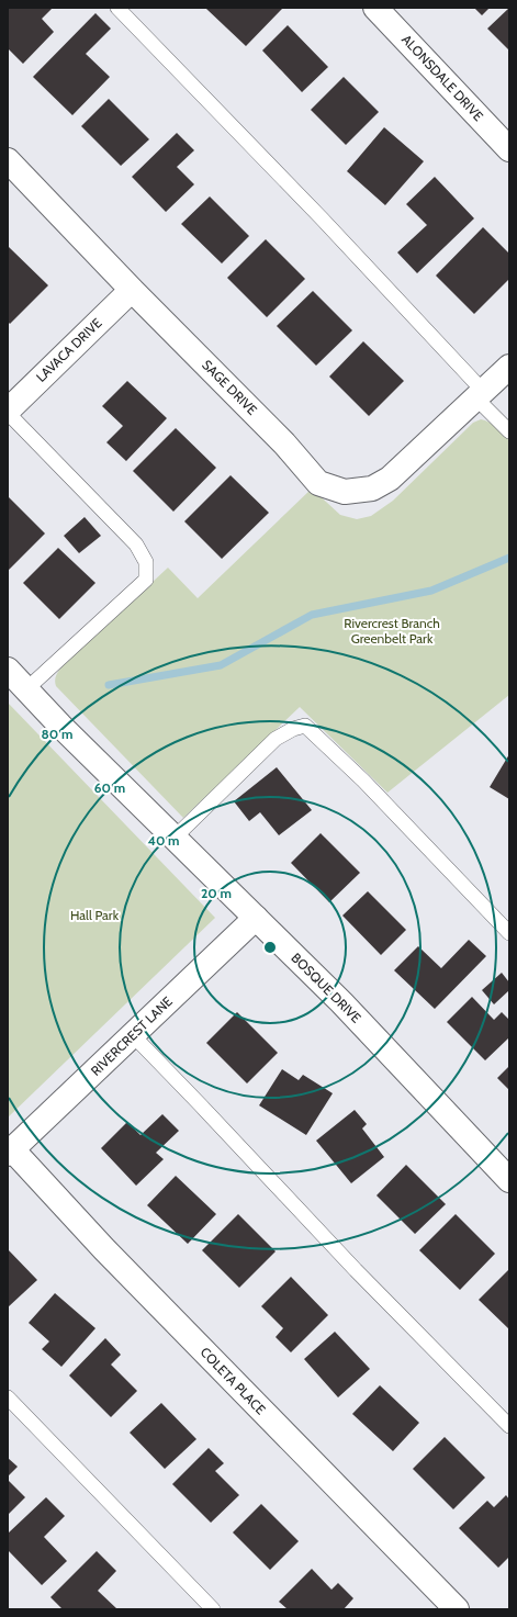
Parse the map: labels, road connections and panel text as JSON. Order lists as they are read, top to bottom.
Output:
{
  "streets": {
    "street": [
      "ALONSDALE DRIVE",
      "LAVACA DRIVE",
      "SAGE DRIVE",
      "BOSQUE DRIVE",
      "RIVERCREST LANE",
      "COLETA PLACE"
    ]
  },
  "crossings": [
    ["LAVACA DRIVE", "SAGE DRIVE"],
    ["BOSQUE DRIVE", "RIVERCREST LANE"],
    ["RIVERCREST LANE", "COLETA PLACE"]
  ],
  "parks": ["Rivercrest Branch Greenbelt Park", "Hall Park"],
  "rings": [
    "80 m",
    "60 m",
    "40 m",
    "20 m"
  ]
}
